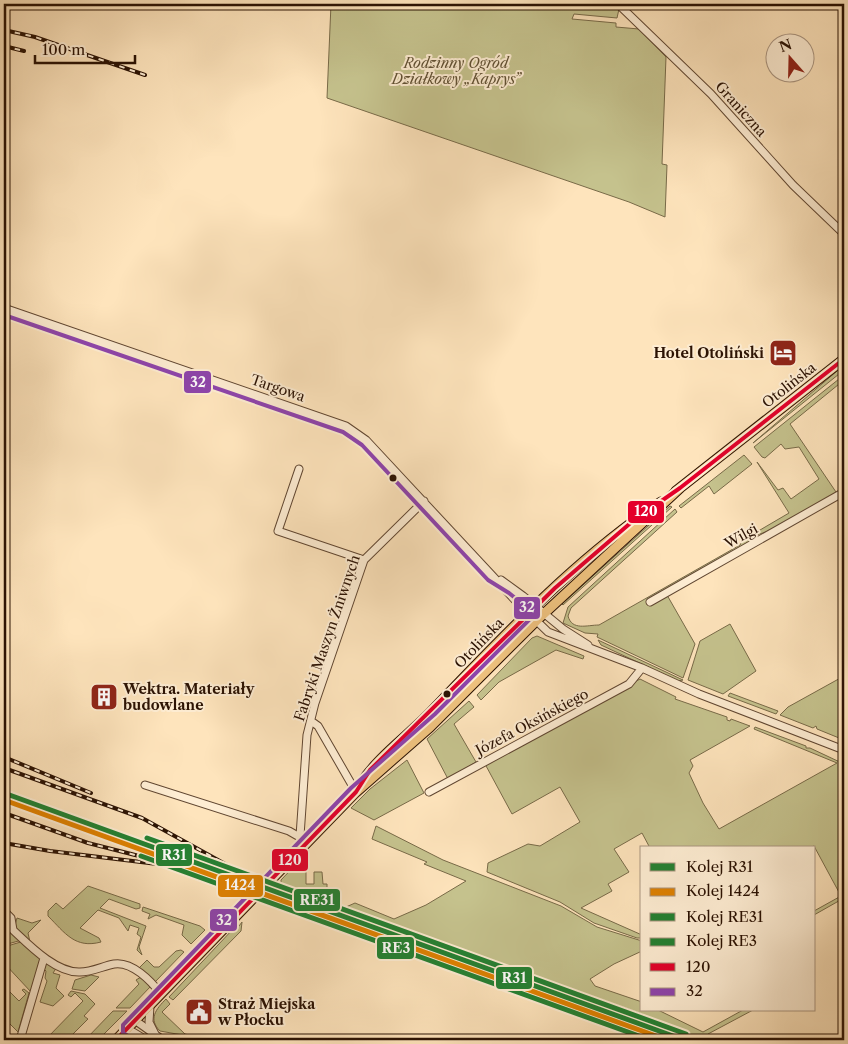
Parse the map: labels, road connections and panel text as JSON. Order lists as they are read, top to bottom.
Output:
{
  "streets": {
    "main road": ["Otolińska"],
    "street": [
      "Graniczna",
      "Targowa",
      "Wilgi",
      "Fabryki Maszyn Żniwnych",
      "Józefa Oksińskiego"
    ]
  },
  "crossings": [
    ["Otolińska", "Targowa"],
    ["Targowa", "Fabryki Maszyn Żniwnych"]
  ],
  "parks": ["Rodzinny Ogród Działkowy „Kaprys”"],
  "places": {
    "hotel": ["Hotel Otoliński"],
    "building": ["Wektra. Materiały budowlane"],
    "public building": ["Straż Miejska w Płocku"]
  },
  "lines": [
    "transit line 32",
    "transit line 120",
    "rail line R31",
    "rail line 1424",
    "rail line RE31",
    "rail line RE3"
  ],
  "legend": [
    "Kolej R31",
    "Kolej 1424",
    "Kolej RE31",
    "Kolej RE3",
    "120",
    "32"
  ],
  "scale_bar": "100 m",
  "north": "top"
}
